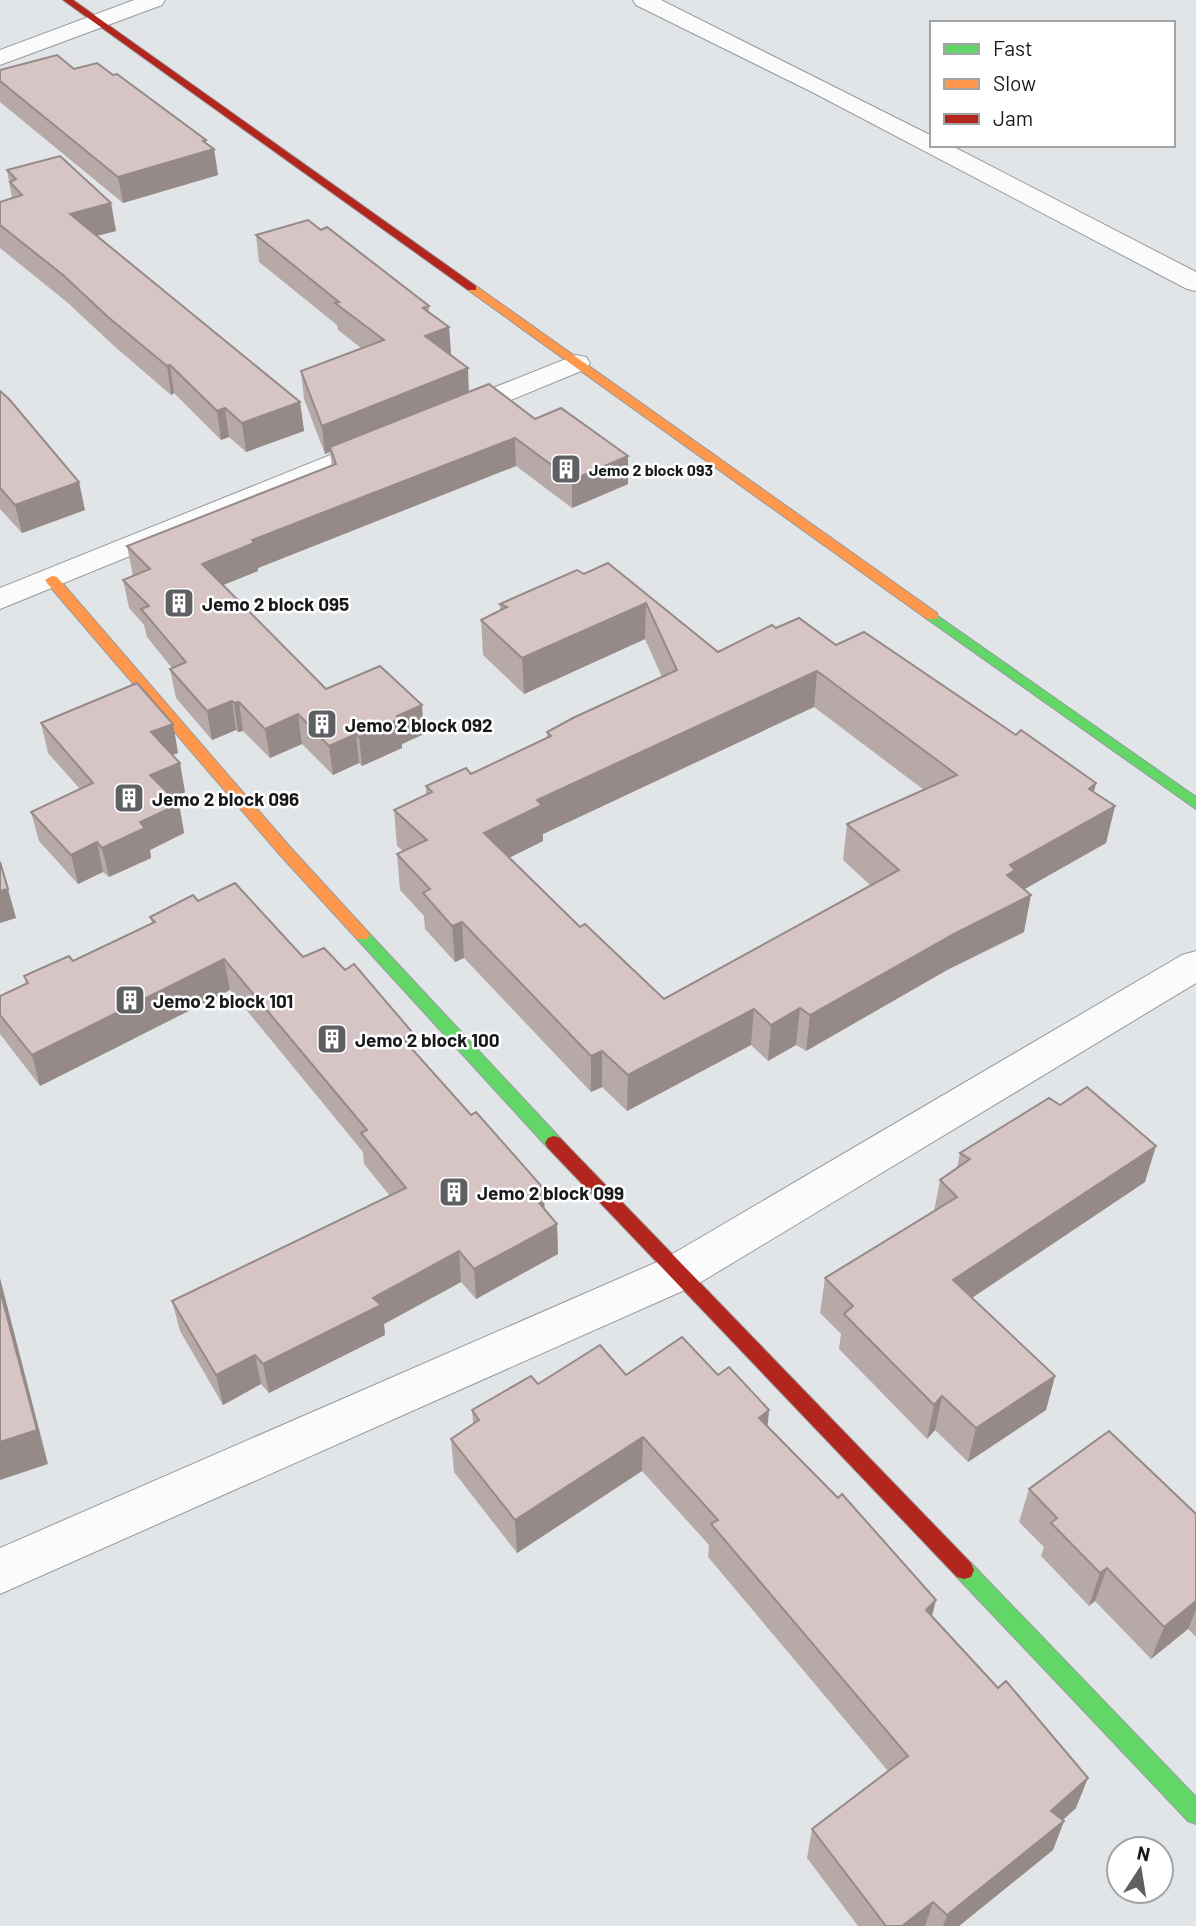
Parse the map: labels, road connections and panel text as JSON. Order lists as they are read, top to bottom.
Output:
{
  "places": {
    "building": [
      "Jemo 2 block 093",
      "Jemo 2 block 095",
      "Jemo 2 block 092",
      "Jemo 2 block 096",
      "Jemo 2 block 101",
      "Jemo 2 block 100",
      "Jemo 2 block 099"
    ]
  },
  "legend": ["Fast", "Slow", "Jam"],
  "north": "top"
}
